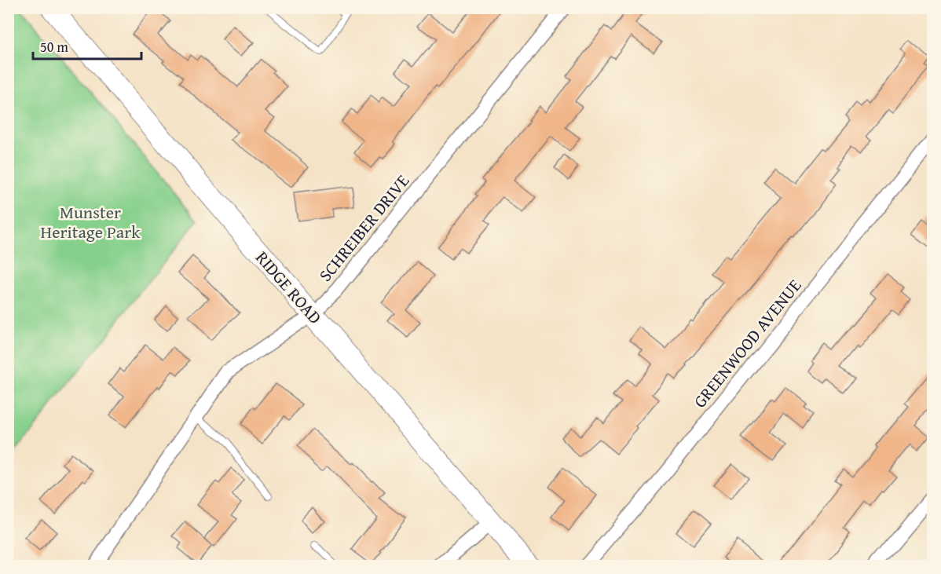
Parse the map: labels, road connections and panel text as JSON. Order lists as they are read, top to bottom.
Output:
{
  "streets": {
    "main road": ["RIDGE ROAD"],
    "street": ["SCHREIBER DRIVE", "GREENWOOD AVENUE"]
  },
  "crossings": [
    ["SCHREIBER DRIVE", "RIDGE ROAD"]
  ],
  "parks": ["Munster Heritage Park"],
  "scale_bar": "50 m"
}
